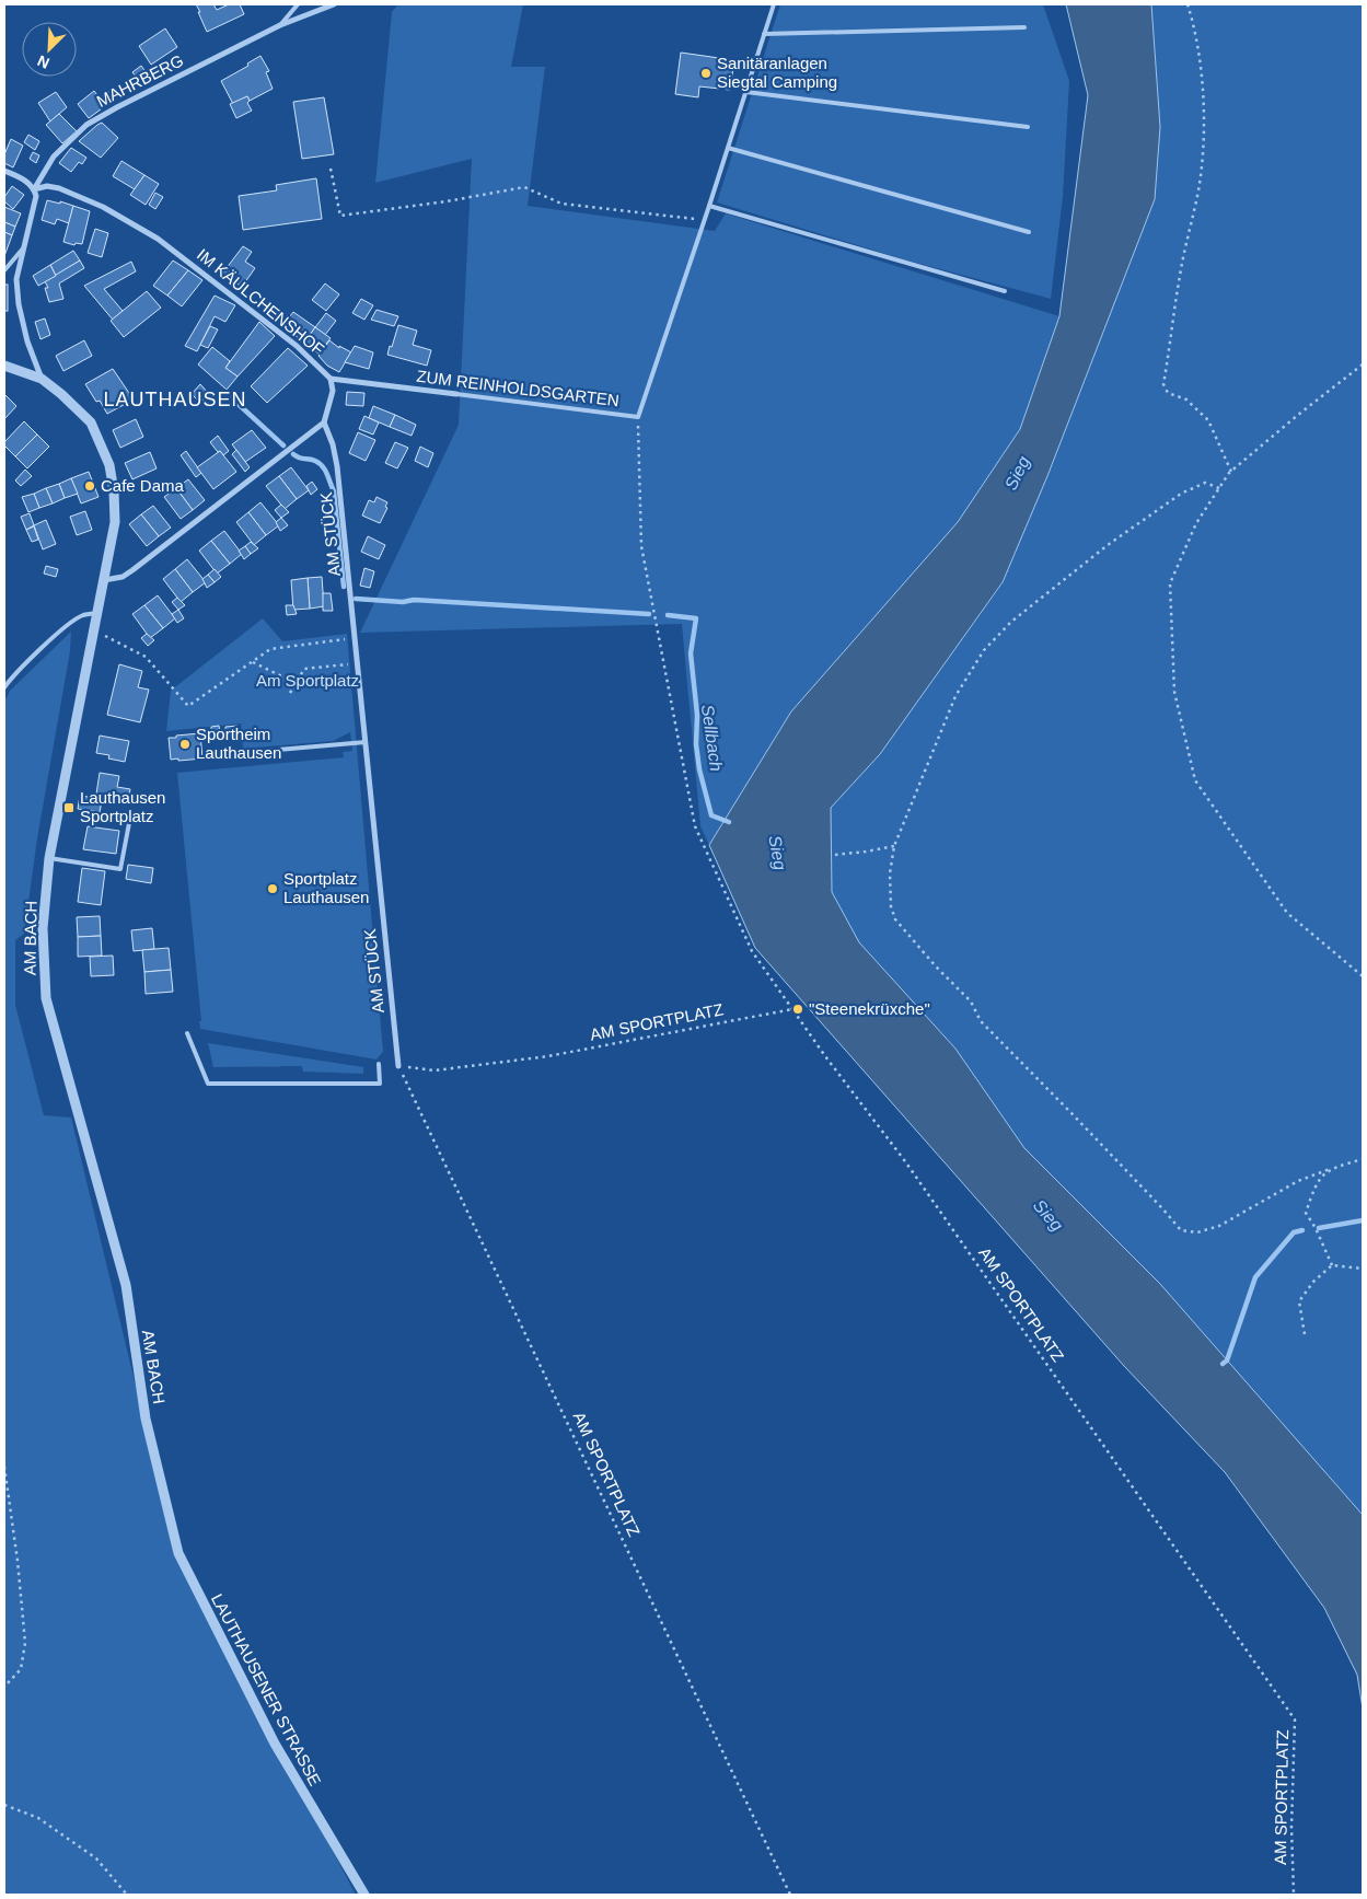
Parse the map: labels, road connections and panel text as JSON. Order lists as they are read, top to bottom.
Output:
{
  "streets": {
    "street": [
      "MAHRBERG",
      "IM KÄULCHENSHOF",
      "ZUM REINHOLDSGARTEN",
      "AM STÜCK",
      "AM BACH",
      "LAUTHAUSENER STRASSE"
    ],
    "path": ["AM SPORTPLATZ"]
  },
  "crossings": [
    ["MAHRBERG", "IM KÄULCHENSHOF"],
    ["IM KÄULCHENSHOF", "ZUM REINHOLDSGARTEN"],
    ["IM KÄULCHENSHOF", "AM STÜCK"],
    ["ZUM REINHOLDSGARTEN", "AM SPORTPLATZ"],
    ["AM STÜCK", "AM SPORTPLATZ"],
    ["AM BACH", "LAUTHAUSENER STRASSE"]
  ],
  "districts": ["LAUTHAUSEN"],
  "water": ["Sieg", "Sellbach"],
  "parks": ["Am Sportplatz"],
  "places": {
    "other": [
      "Sanitäranlagen Siegtal Camping",
      "Cafe Dama",
      "Sportheim Lauthausen",
      "Sportplatz Lauthausen",
      "\"Steenekrüxche\""
    ],
    "transit": ["Lauthausen Sportplatz"]
  },
  "north": "bottom left"
}
